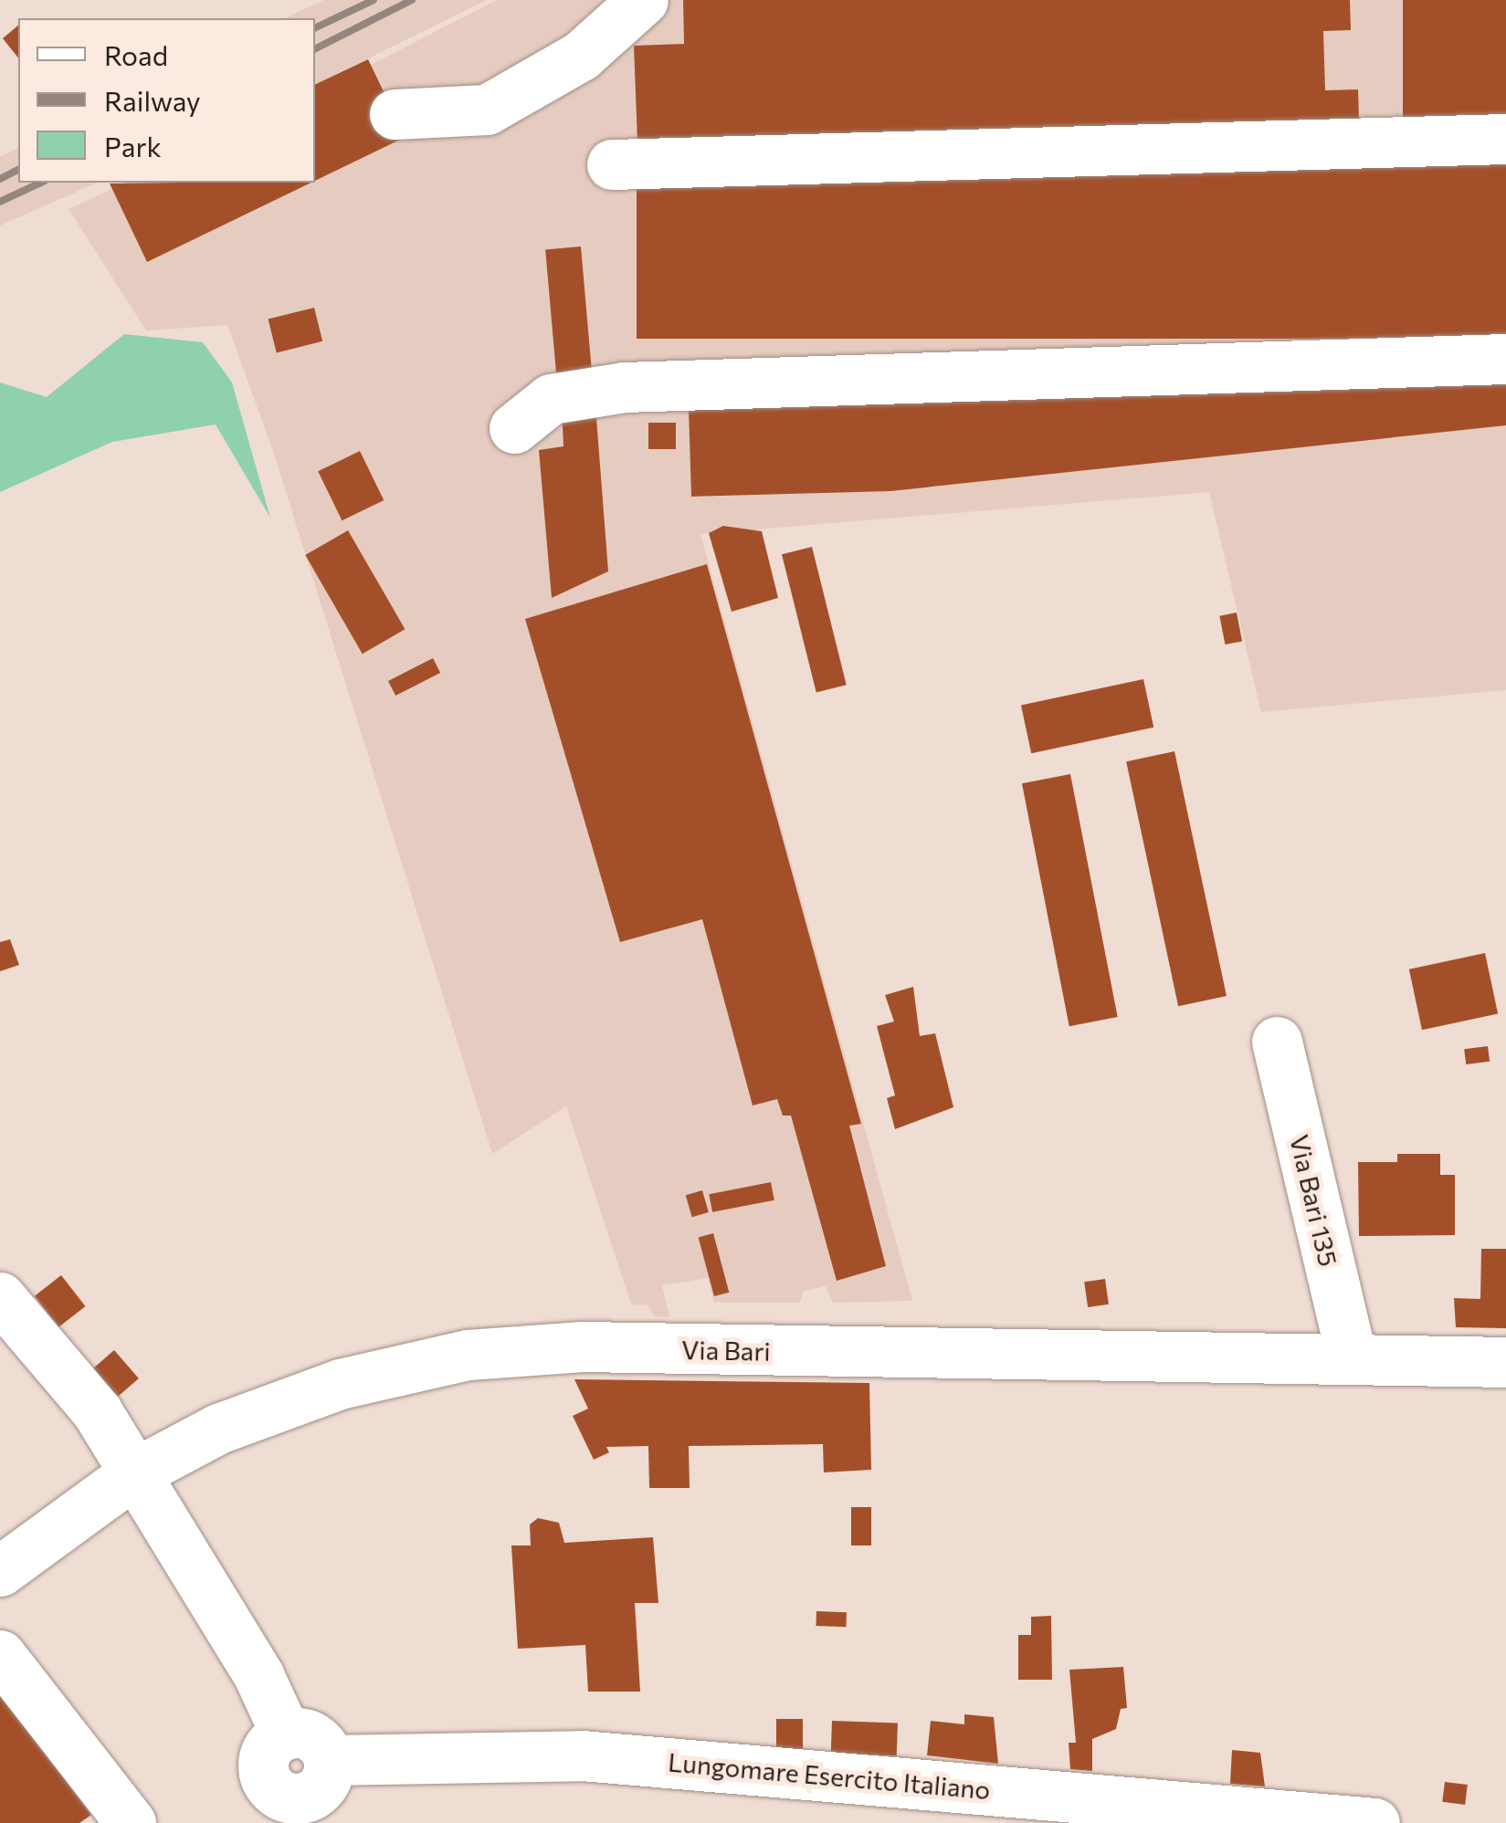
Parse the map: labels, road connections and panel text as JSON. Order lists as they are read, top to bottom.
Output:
{
  "streets": {
    "street": ["Via Bari 135", "Via Bari", "Lungomare Esercito Italiano"]
  },
  "crossings": [
    ["Via Bari 135", "Via Bari"]
  ],
  "legend": ["Road", "Railway", "Park"]
}
